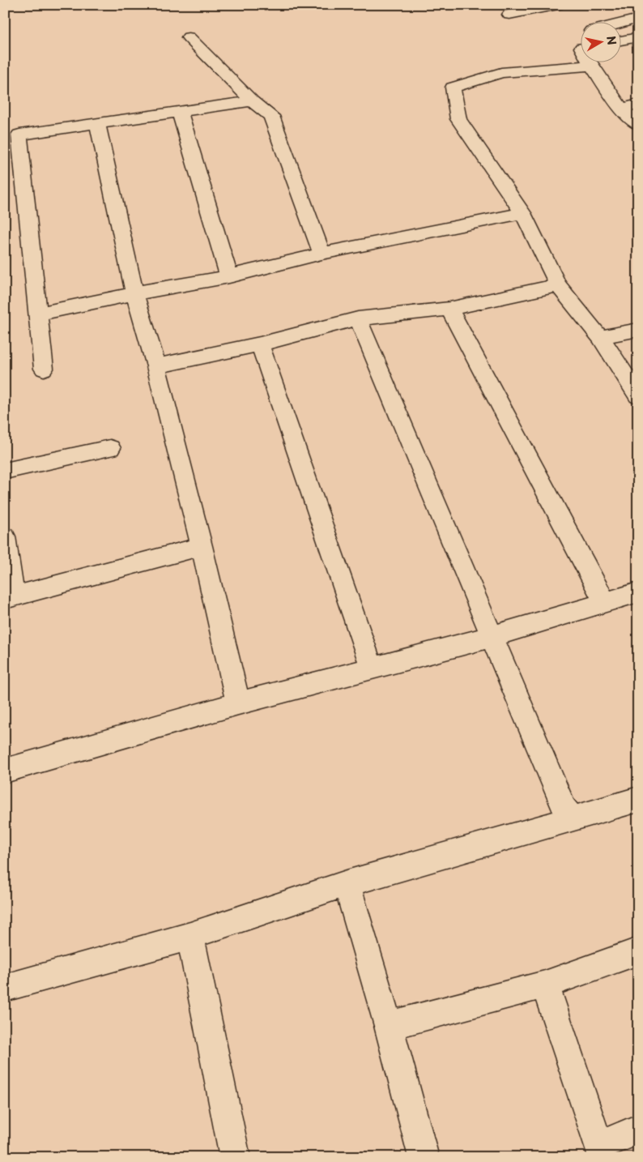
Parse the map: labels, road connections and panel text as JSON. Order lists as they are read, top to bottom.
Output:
{
  "north": "right"
}
